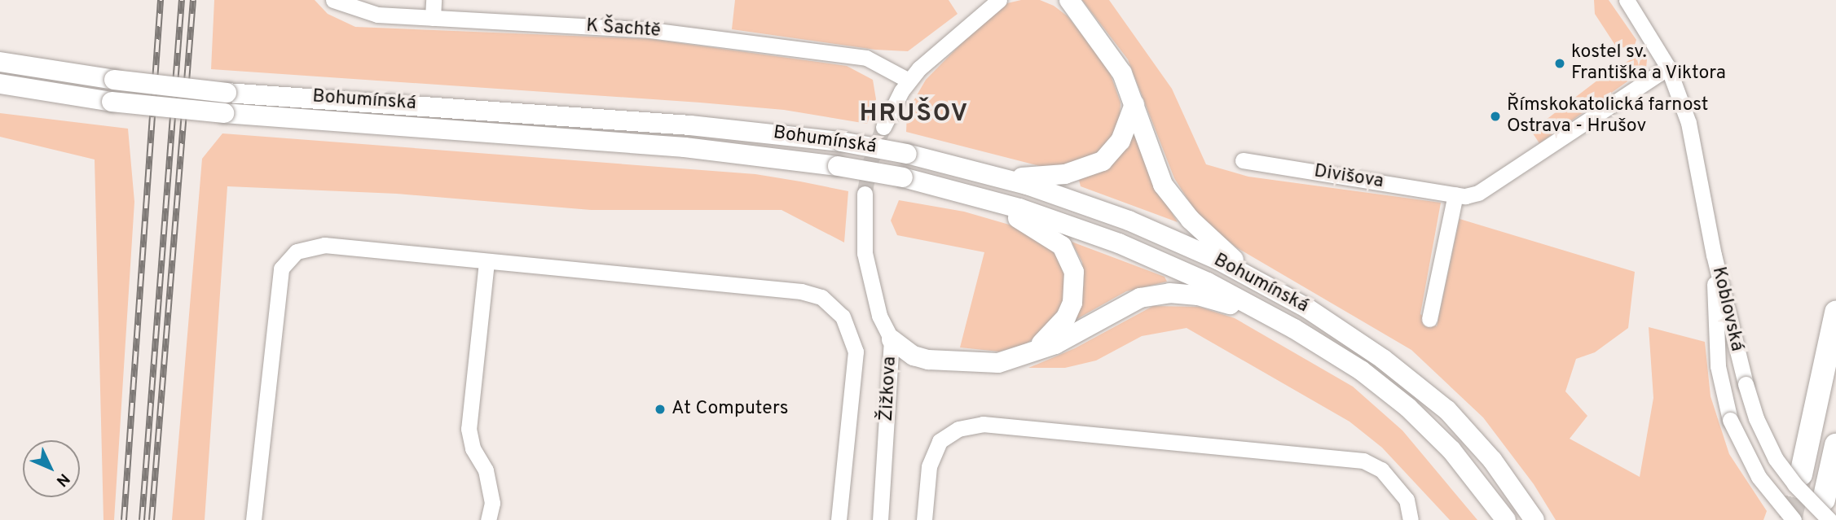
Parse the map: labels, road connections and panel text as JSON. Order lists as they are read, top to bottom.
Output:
{
  "streets": {
    "main road": ["Bohumínská"],
    "street": [
      "K Šachtě",
      "Divišova",
      "Koblovská",
      "Žižkova"
    ]
  },
  "districts": ["HRUŠOV"],
  "places": ["kostel sv. Františka a Viktora", "Římskokatolická farnost Ostrava - Hrušov", "At Computers"],
  "north": "bottom right"
}
